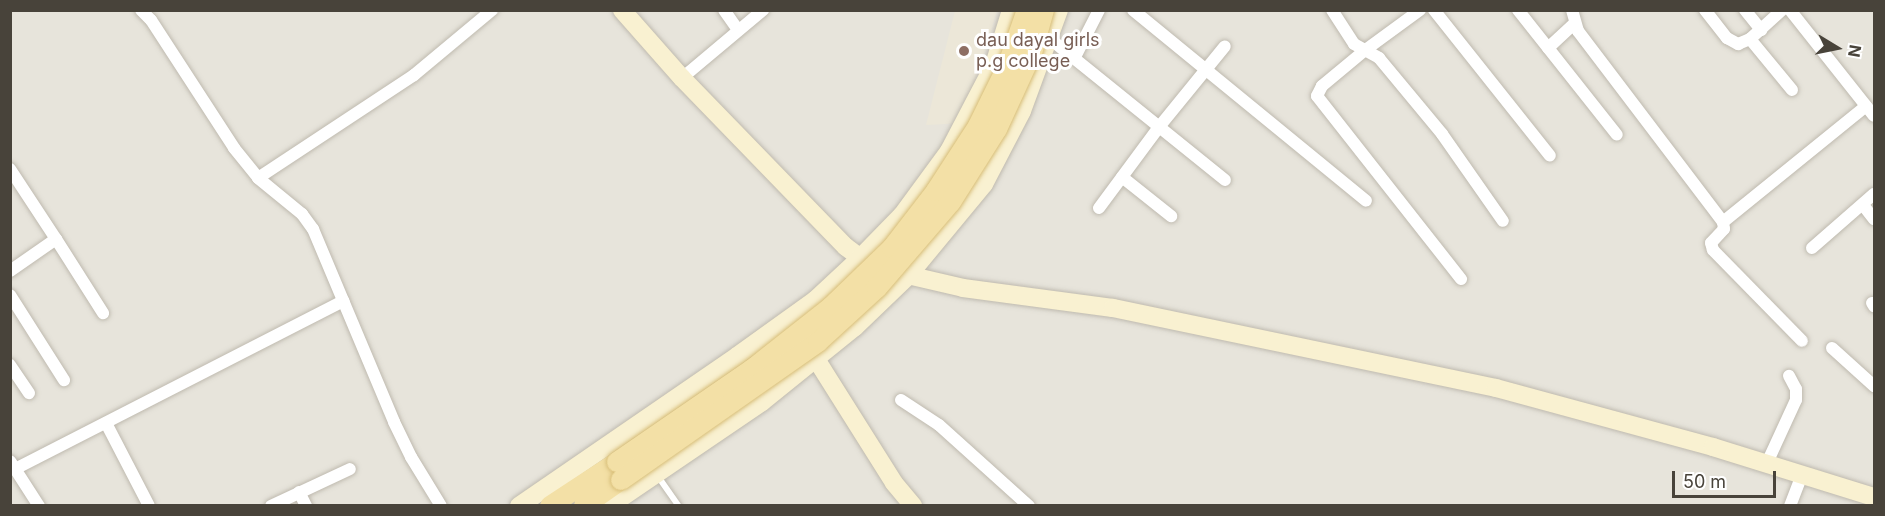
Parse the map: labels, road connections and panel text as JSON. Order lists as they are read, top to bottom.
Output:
{
  "places": ["dau dayal girls p.g college"],
  "scale_bar": "50 m",
  "north": "right"
}
